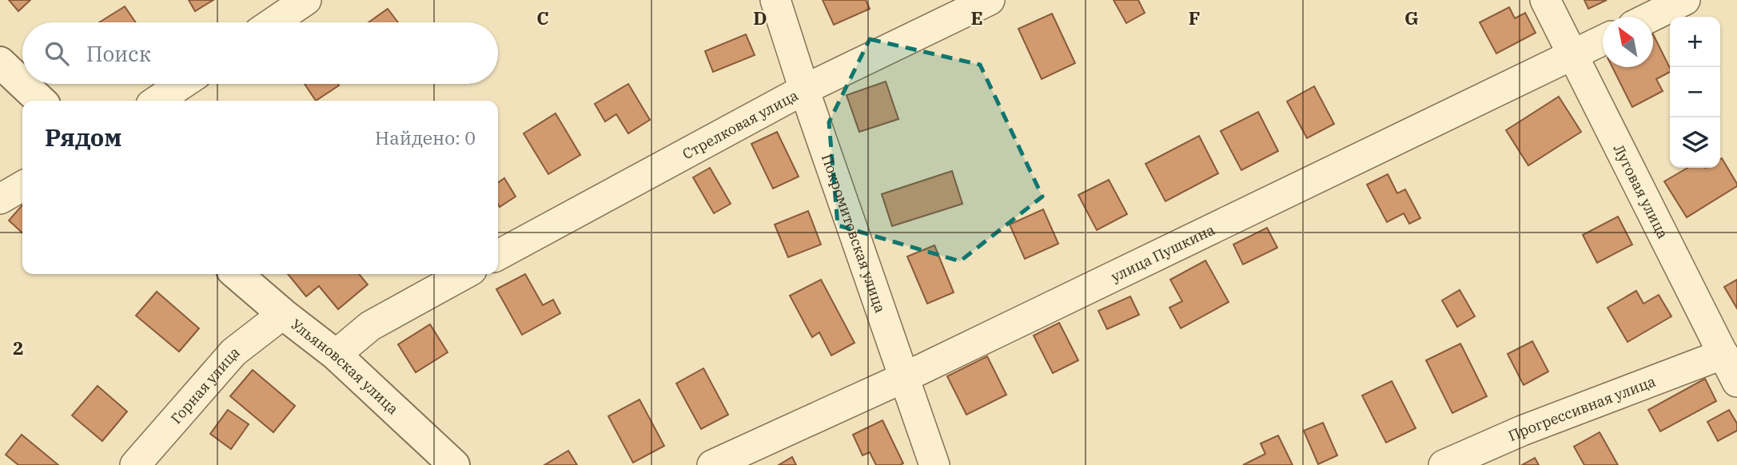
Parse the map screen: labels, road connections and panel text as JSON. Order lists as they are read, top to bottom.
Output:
{
  "streets": {
    "street": [
      "Стрелковая улица",
      "Луговая улица",
      "Покромитовская улица",
      "улица Пушкина",
      "Ульяновская улица",
      "Горная улица",
      "Прогрессивная улица"
    ]
  },
  "crossings": [
    ["Стрелковая улица", "Покромитовская улица"],
    ["Луговая улица", "улица Пушкина"],
    ["Луговая улица", "Прогрессивная улица"],
    ["Покромитовская улица", "улица Пушкина"],
    ["Ульяновская улица", "Горная улица"]
  ],
  "north": "top left",
  "page": {
    "map_buttons": ["+", "−"],
    "search": "Поиск",
    "heading": ["Рядом", "Найдено: 0"]
  },
  "grid": {
    "columns": [
      "C",
      "D",
      "E",
      "F",
      "G"
    ],
    "rows": ["2"]
  }
}
